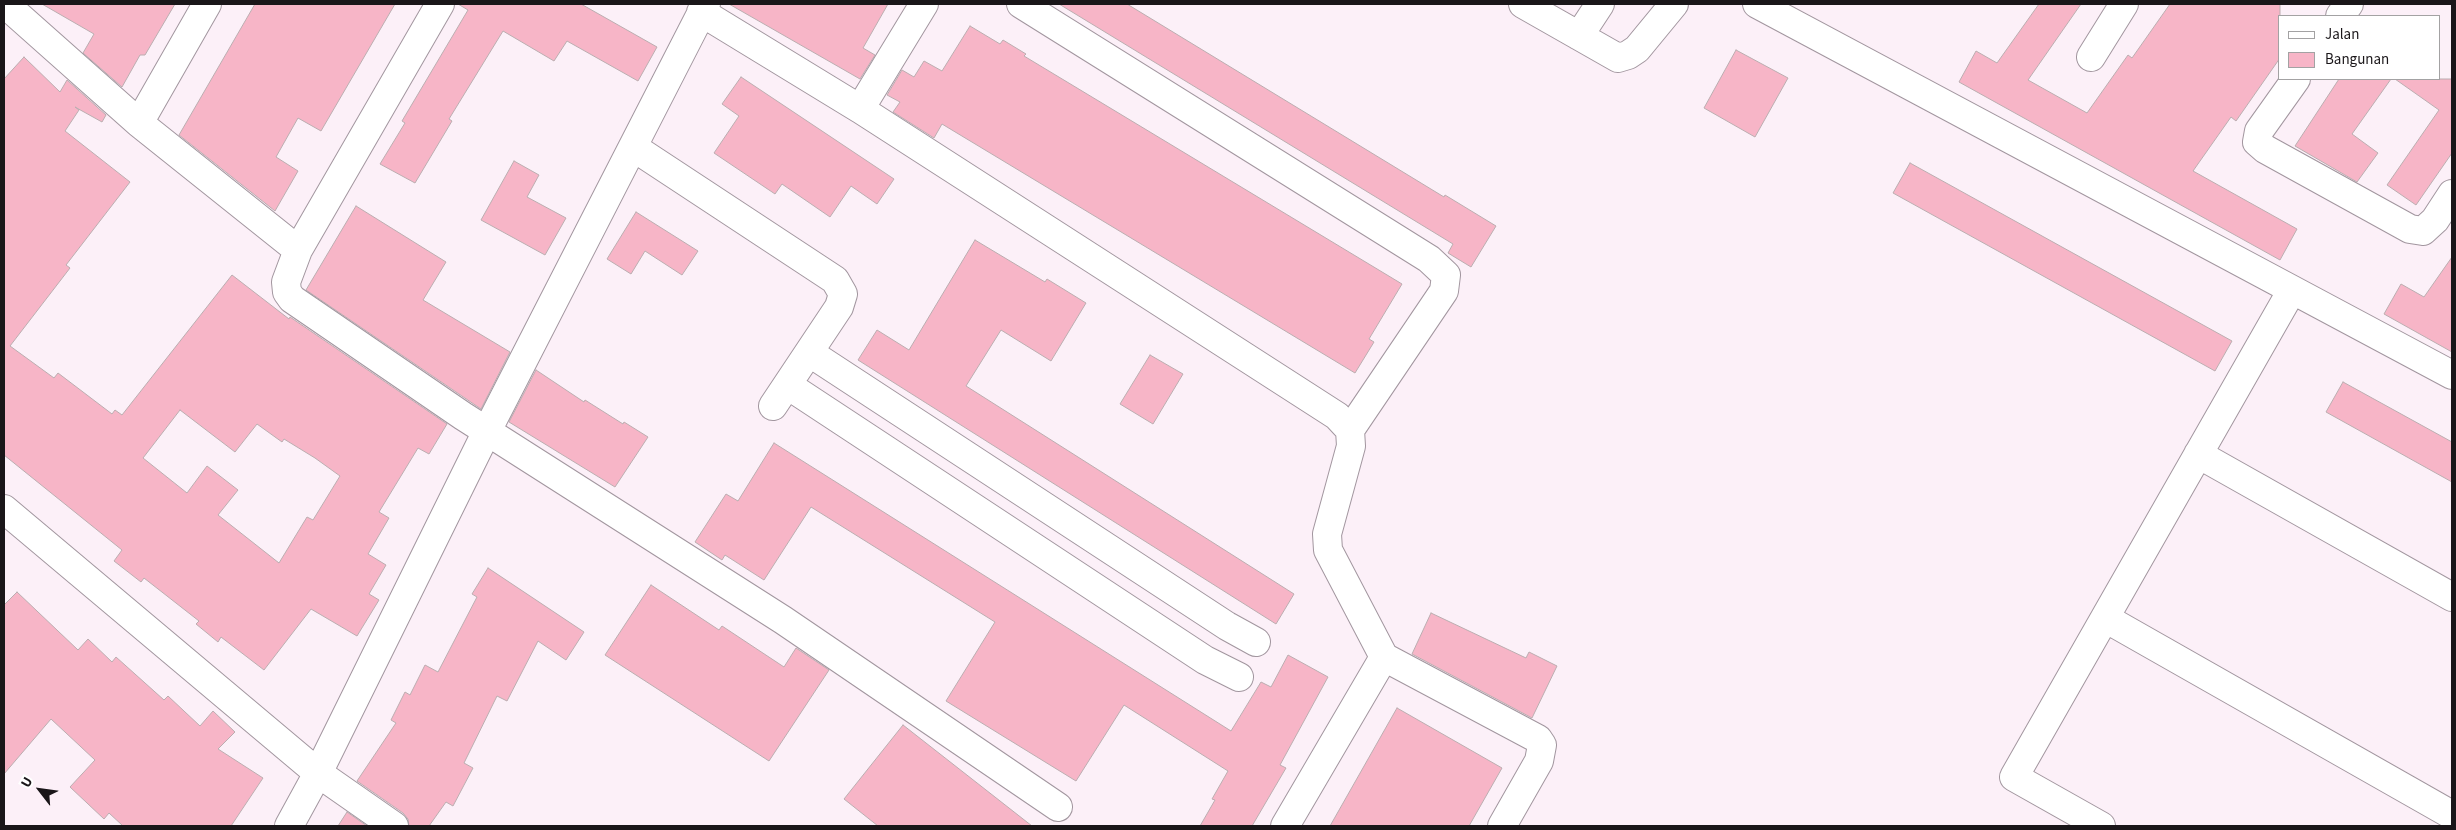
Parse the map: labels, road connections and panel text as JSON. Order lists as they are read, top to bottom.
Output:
{
  "legend": ["Jalan", "Bangunan"],
  "north": "top left"
}
